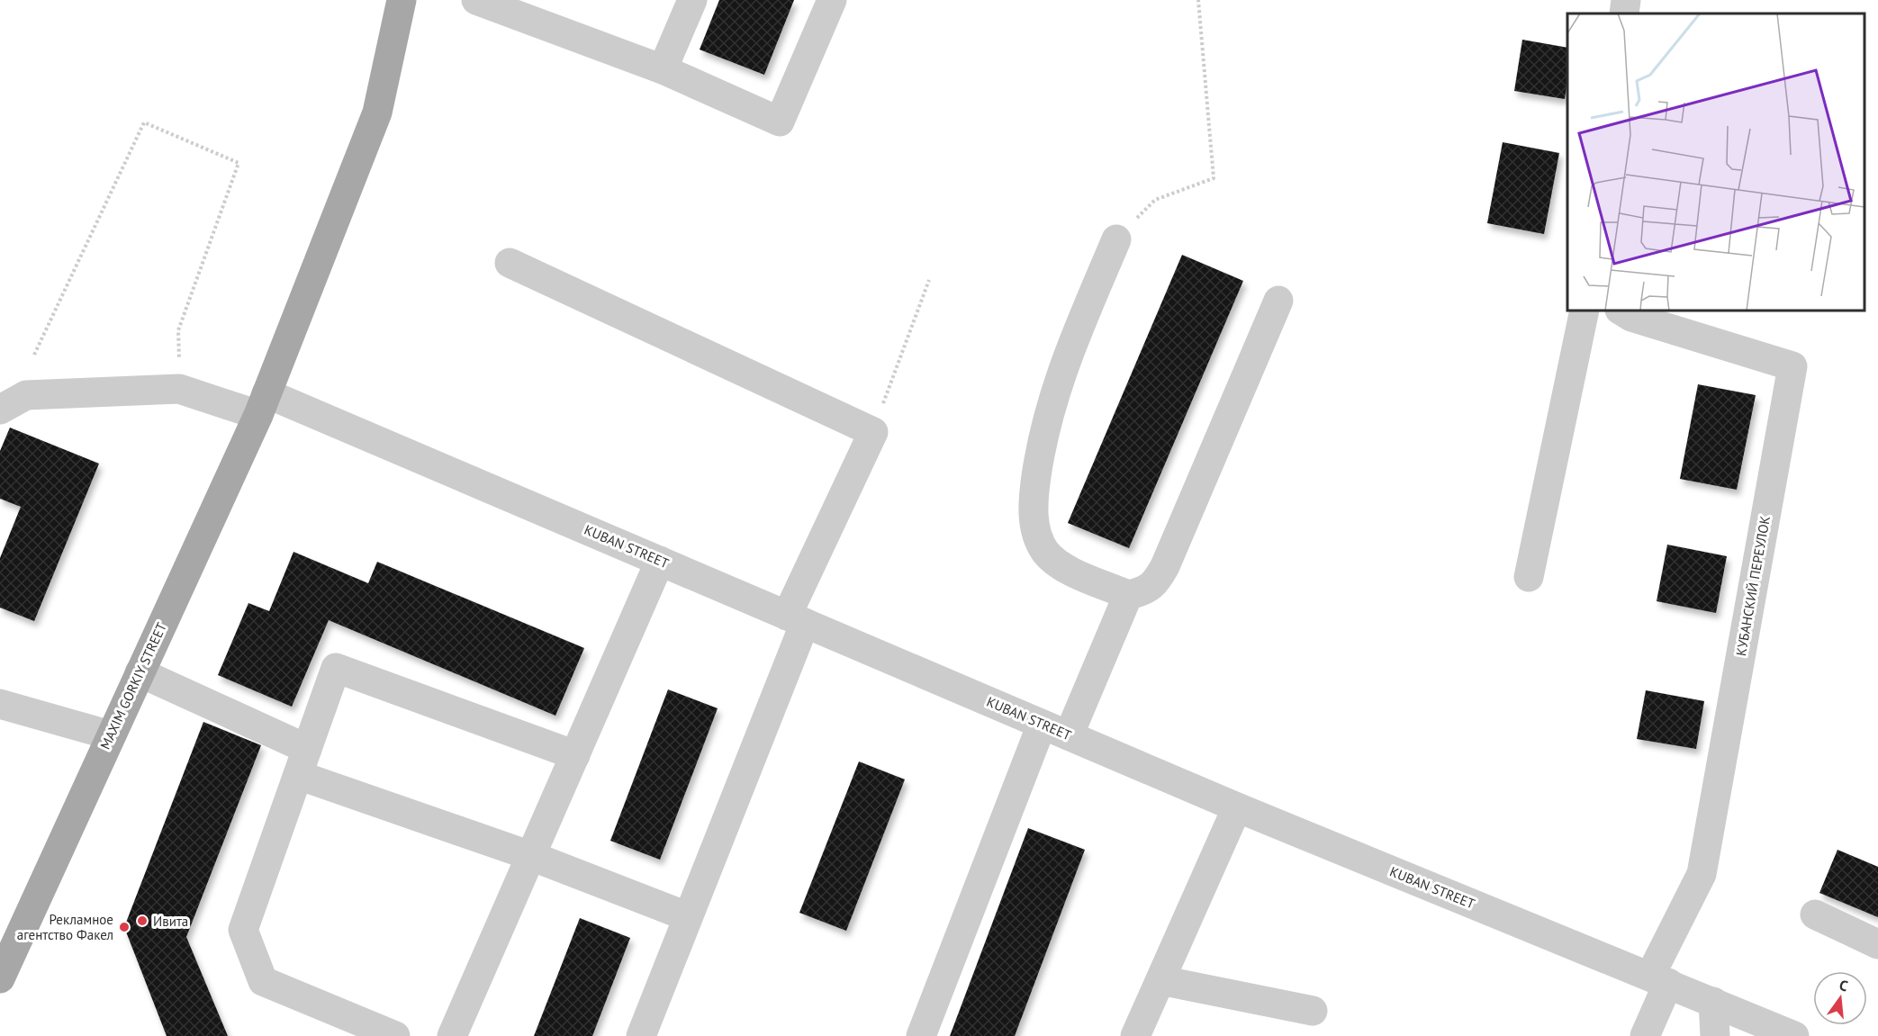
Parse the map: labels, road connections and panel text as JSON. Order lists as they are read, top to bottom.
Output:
{
  "streets": {
    "main road": ["MAXIM GORKIY STREET"],
    "street": ["KUBAN STREET", "КУБАНСКИЙ ПЕРЕУЛОК"]
  },
  "crossings": [
    ["KUBAN STREET", "КУБАНСКИЙ ПЕРЕУЛОК"],
    ["KUBAN STREET", "MAXIM GORKIY STREET"]
  ],
  "places": ["Ивита", "Рекламное агентство Факел"],
  "north": "top"
}
